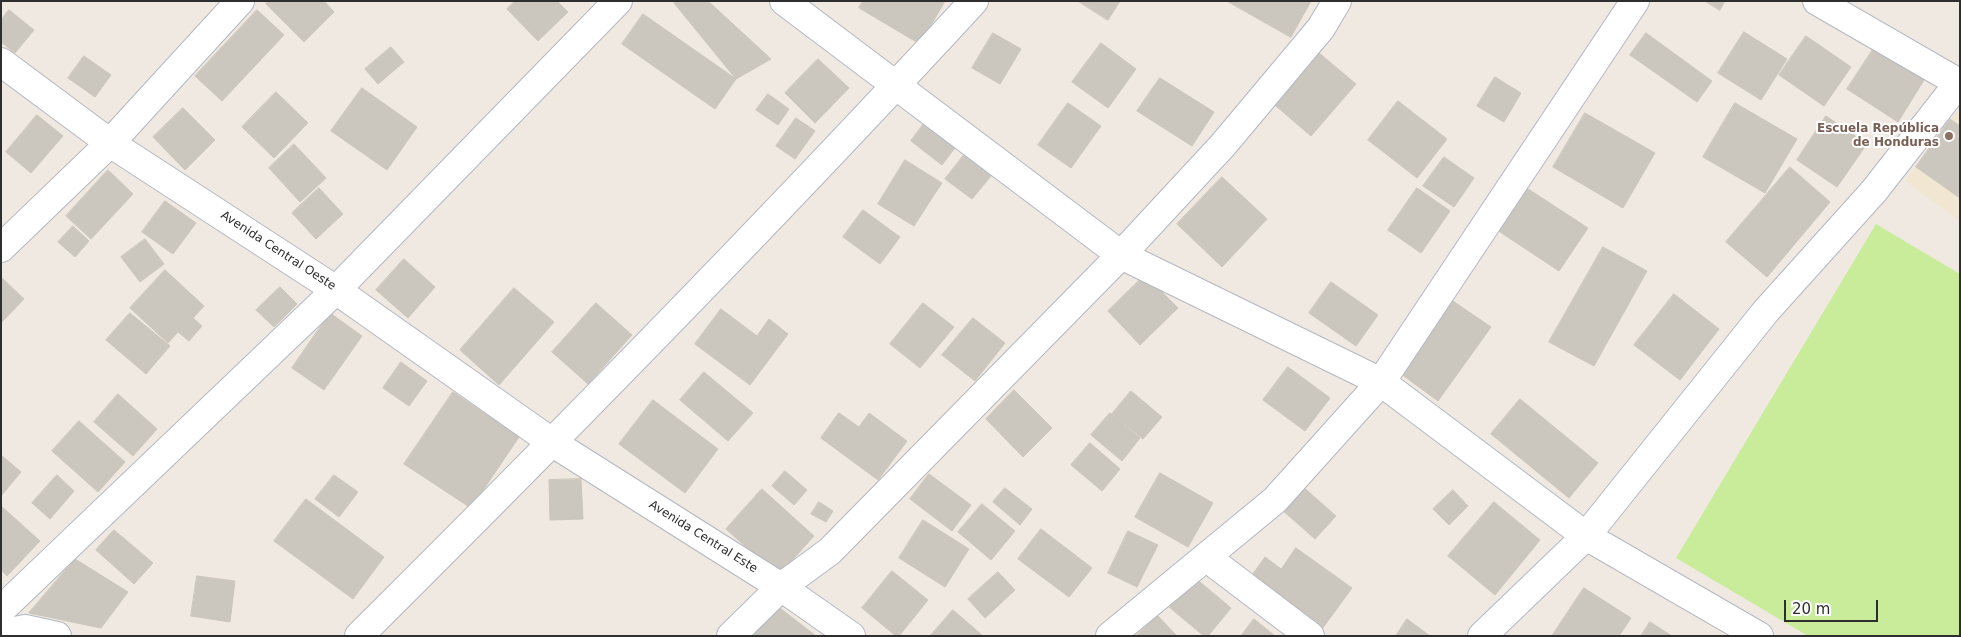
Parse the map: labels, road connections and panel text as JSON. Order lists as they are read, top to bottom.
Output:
{
  "streets": {
    "street": ["Avenida Central Oeste", "Avenida Central Este"]
  },
  "crossings": [
    ["Avenida Central Oeste", "Avenida Central Este"]
  ],
  "places": ["Escuela República de Honduras"],
  "scale_bar": "20 m"
}
